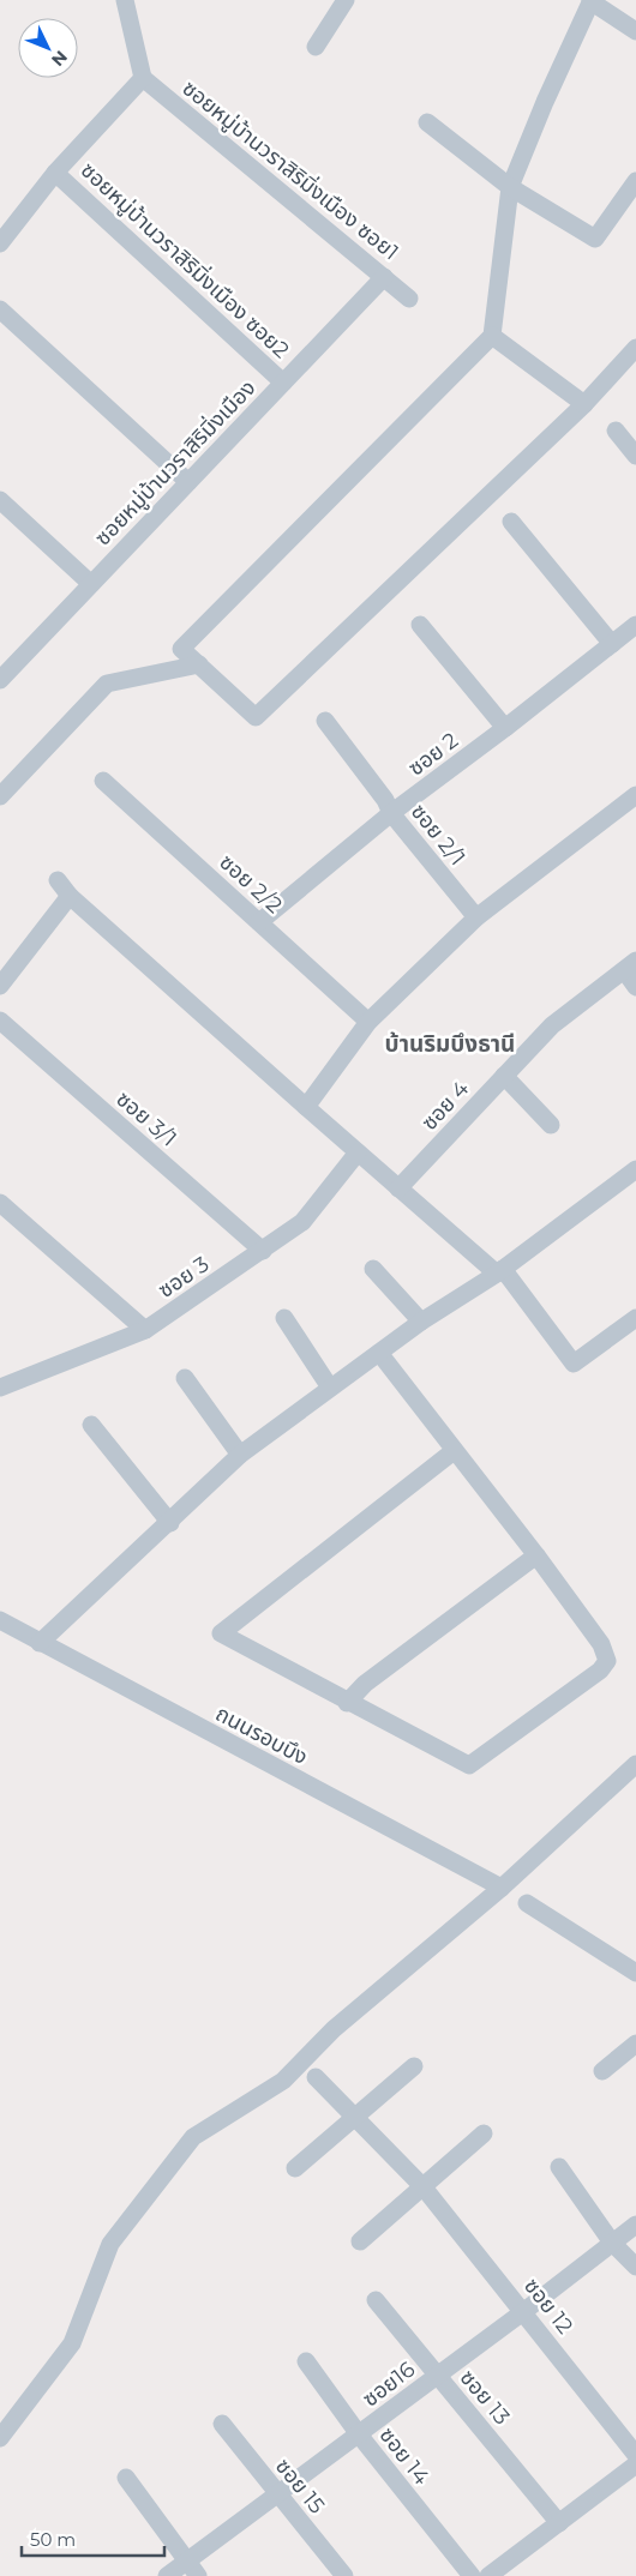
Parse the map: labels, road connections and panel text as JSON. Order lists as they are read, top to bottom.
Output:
{
  "streets": {
    "street": [
      "ซอยหมู่บ้านวราสิริมิ่งเมือง ซอย1",
      "ซอยหมู่บ้านวราสิริมิ่งเมือง ซอย2",
      "ซอยหมู่บ้านวราสิริมิ่งเมือง",
      "ซอย 2",
      "ซอย 2/1",
      "ซอย 2/2",
      "ซอย 4",
      "ซอย 3/1",
      "ซอย 3",
      "ถนนรอบบึง",
      "ซอย 12",
      "ซอย16",
      "ซอย 13",
      "ซอย 14",
      "ซอย 15"
    ]
  },
  "crossings": [
    ["ซอยหมู่บ้านวราสิริมิ่งเมือง ซอย1", "ซอยหมู่บ้านวราสิริมิ่งเมือง"],
    ["ซอยหมู่บ้านวราสิริมิ่งเมือง ซอย2", "ซอยหมู่บ้านวราสิริมิ่งเมือง"],
    ["ซอย 2", "ซอย 2/1"],
    ["ซอย 2", "ซอย 2/2"],
    ["ซอย 3/1", "ซอย 3"],
    ["ซอย 12", "ซอย16"],
    ["ซอย16", "ซอย 13"],
    ["ซอย16", "ซอย 14"],
    ["ซอย16", "ซอย 15"]
  ],
  "districts": ["บ้านริมบึงธานี"],
  "scale_bar": "50 m",
  "north": "bottom right"
}
